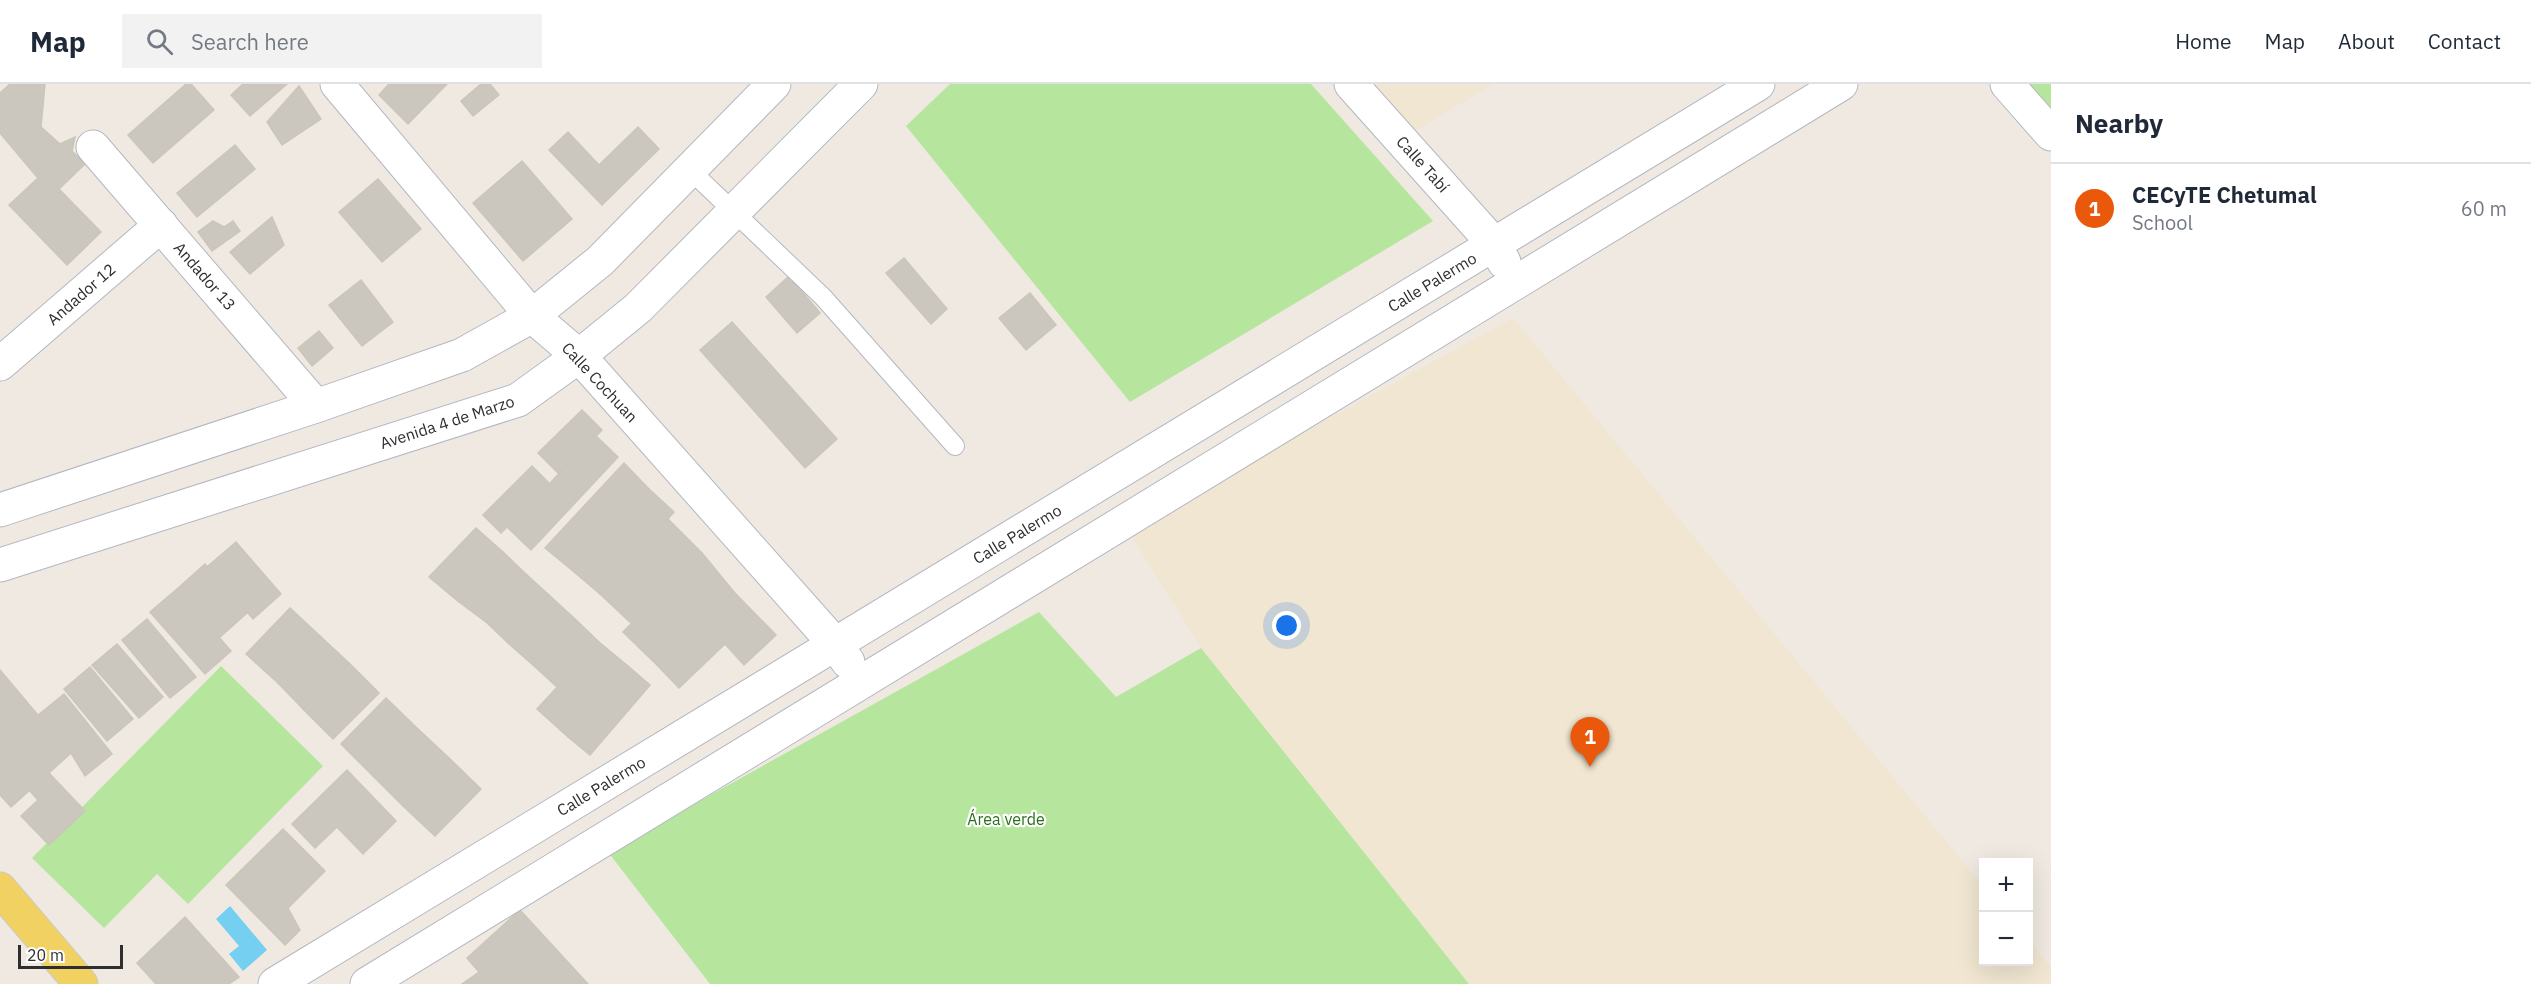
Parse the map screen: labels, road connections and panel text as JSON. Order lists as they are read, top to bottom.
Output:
{
  "streets": {
    "street": [
      "Calle Tabí",
      "Andador 13",
      "Calle Palermo",
      "Andador 12",
      "Calle Cochuan",
      "Avenida 4 de Marzo"
    ]
  },
  "crossings": [
    ["Calle Tabí", "Calle Palermo"],
    ["Andador 13", "Andador 12"],
    ["Calle Palermo", "Calle Cochuan"],
    ["Calle Cochuan", "Avenida 4 de Marzo"]
  ],
  "parks": ["Área verde"],
  "scale_bar": "20 m",
  "page": {
    "header": "Map",
    "search": "Search here",
    "nav": [
      "Home",
      "Map",
      "About",
      "Contact"
    ],
    "heading": "Nearby",
    "list": [
      {
        "mark": "1",
        "name": "CECyTE Chetumal",
        "note": "School",
        "value": "60 m"
      }
    ],
    "pins": "1",
    "map_buttons": ["+", "−"],
    "scale": "20 m"
  }
}
